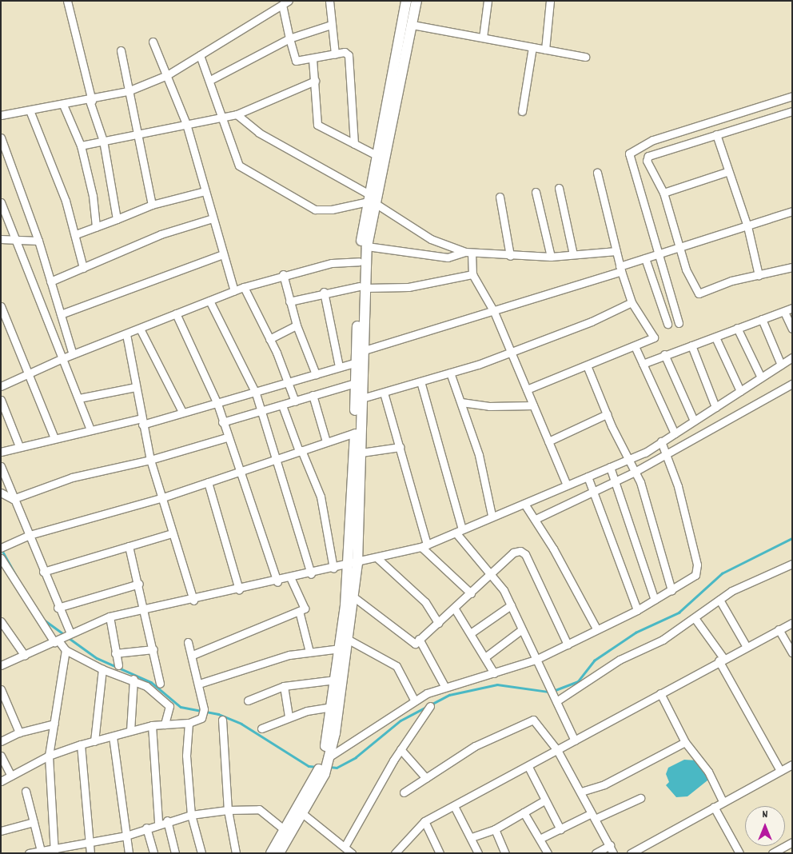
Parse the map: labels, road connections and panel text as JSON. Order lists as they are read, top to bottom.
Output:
{
  "north": "top"
}
